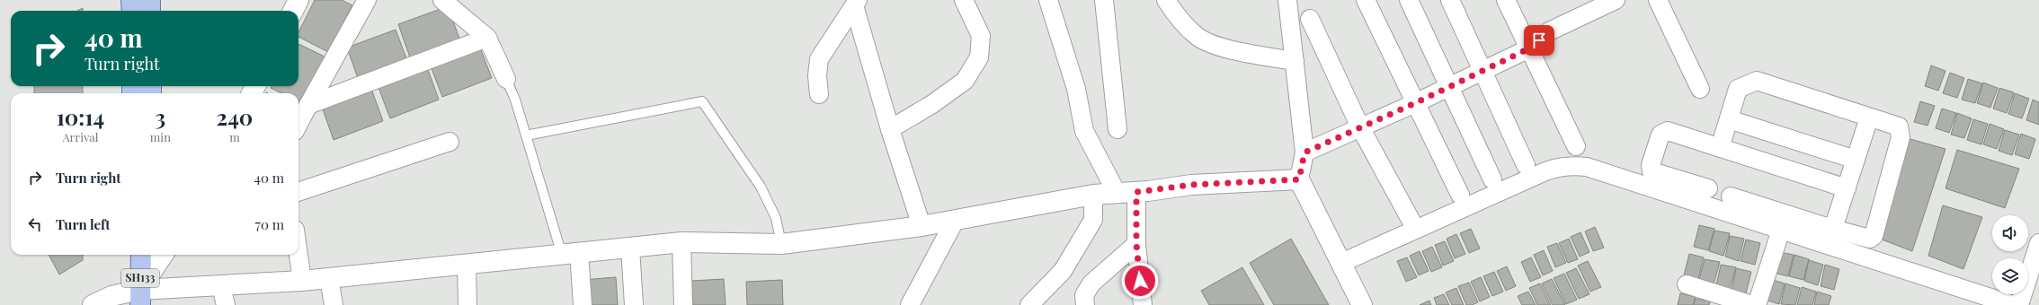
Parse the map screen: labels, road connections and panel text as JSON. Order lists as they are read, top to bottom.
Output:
{
  "streets": {
    "main road": ["SH133"]
  },
  "page": {
    "turn": ["40 m", "Turn right"],
    "eta": [
      "10:14",
      "Arrival",
      "3",
      "min",
      "240",
      "m"
    ],
    "list": [
      {
        "name": "Turn right",
        "value": "40 m"
      },
      {
        "name": "Turn left",
        "value": "70 m"
      }
    ]
  }
}
